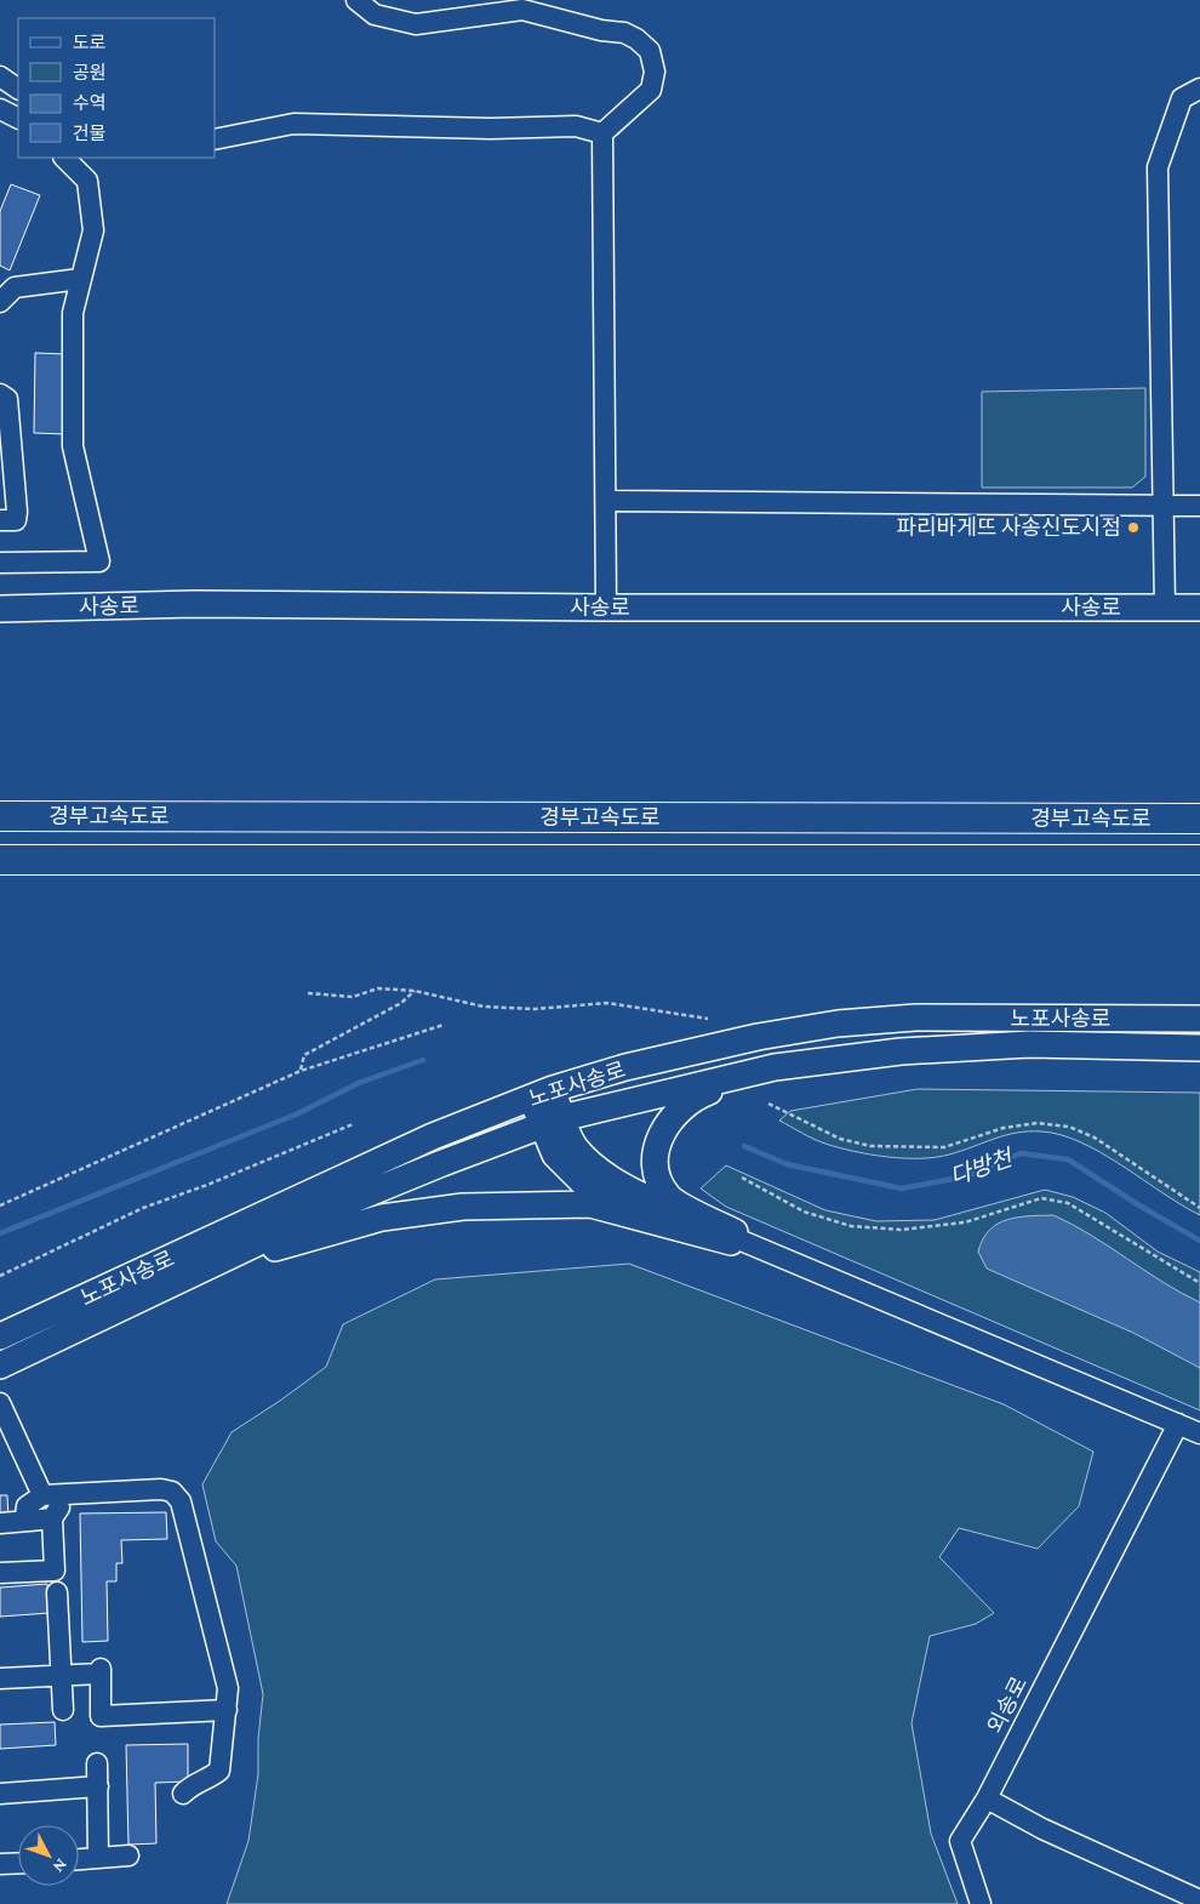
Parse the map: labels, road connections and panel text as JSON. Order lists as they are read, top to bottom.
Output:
{
  "streets": {
    "highway": ["경부고속도로"],
    "main road": ["사송로", "노포사송로"],
    "street": ["외송로"]
  },
  "water": ["다방천"],
  "places": ["파리바게뜨 사송신도시점"],
  "legend": [
    "도로",
    "공원",
    "수역",
    "건물"
  ],
  "north": "bottom right"
}
